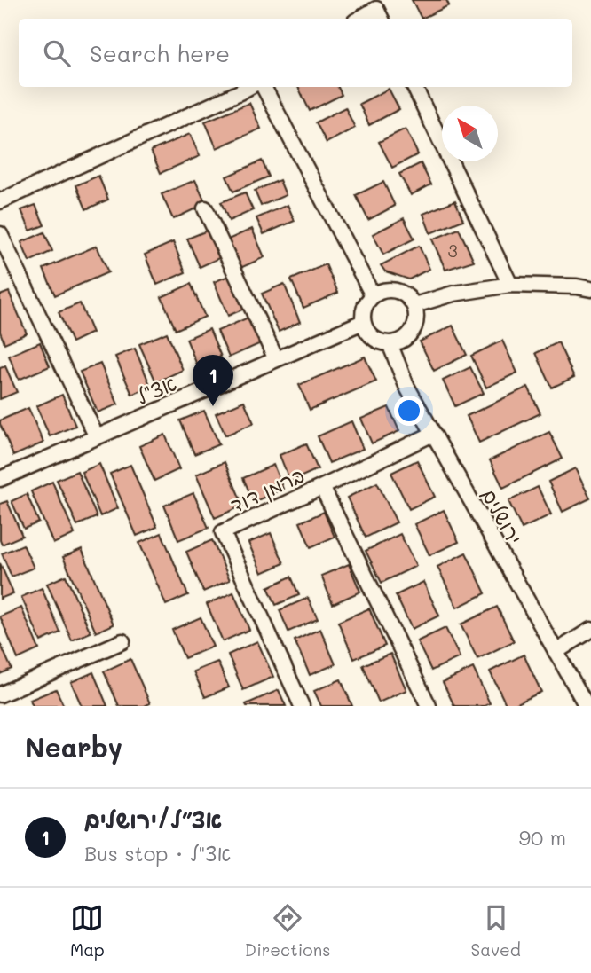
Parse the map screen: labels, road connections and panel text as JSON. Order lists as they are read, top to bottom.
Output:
{
  "streets": {
    "street": ["אצ\"ל", "ברמן דוד", "ירושלים"]
  },
  "crossings": [
    ["אצ\"ל", "ירושלים"],
    ["ברמן דוד", "ירושלים"]
  ],
  "house_numbers": ["3"],
  "north": "top left",
  "page": {
    "search": "Search here",
    "pins": "1",
    "heading": "Nearby",
    "list": [
      {
        "mark": "1",
        "name": "אצ״ל/ירושלים",
        "note": "Bus stop · אצ\"ל",
        "value": "90 m"
      }
    ],
    "nav": ["Map", "Directions", "Saved"]
  }
}
